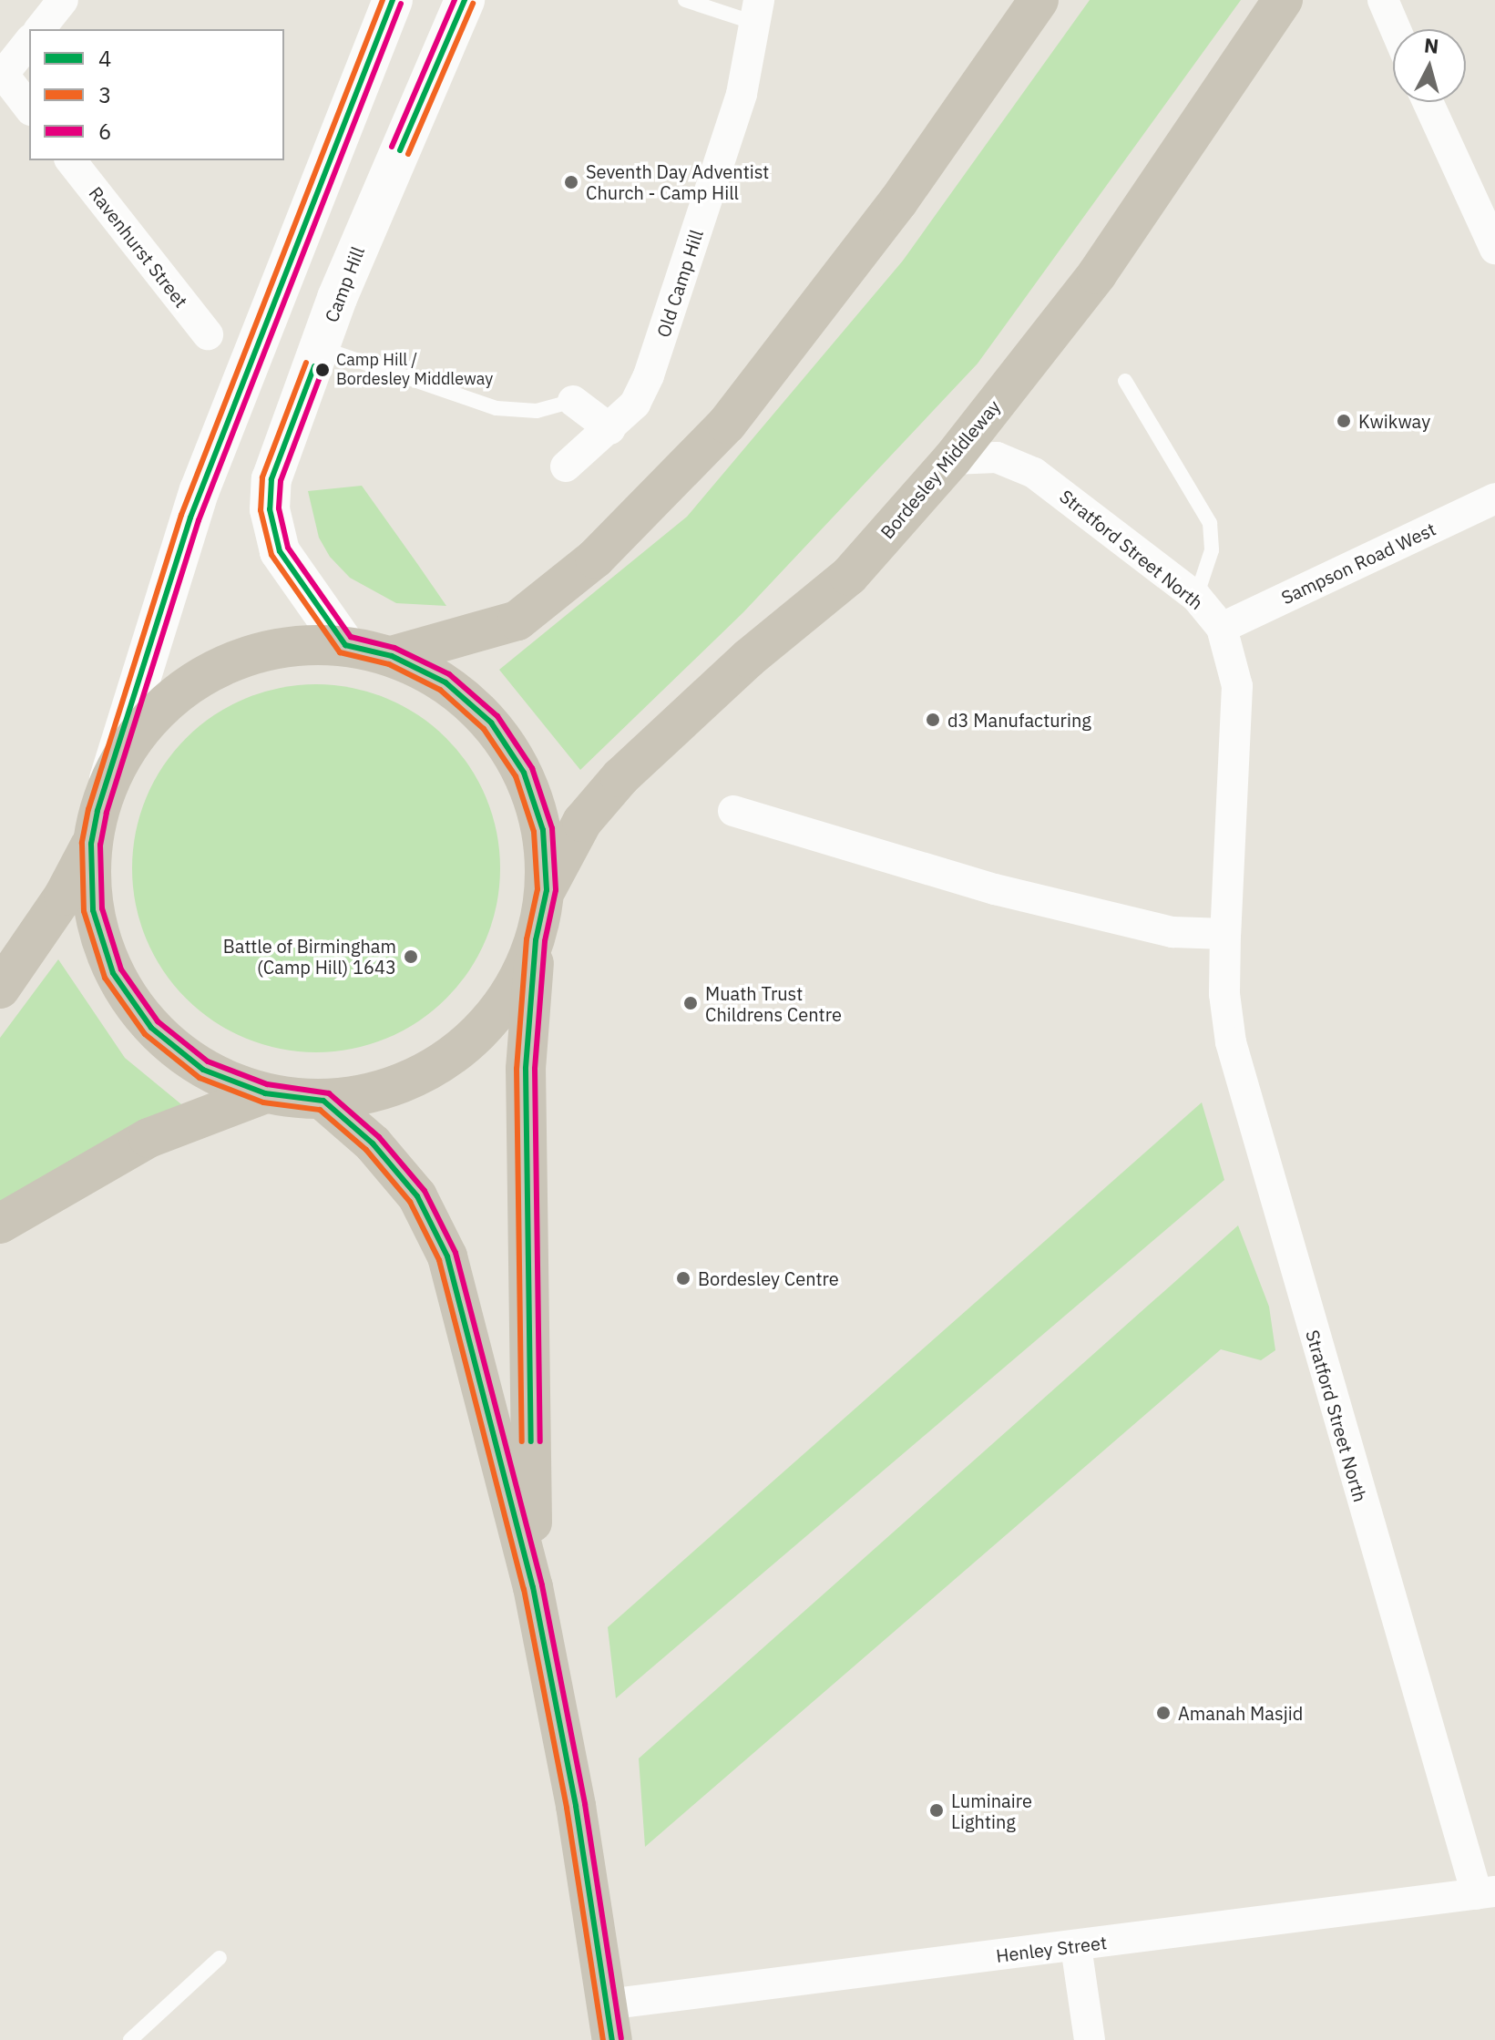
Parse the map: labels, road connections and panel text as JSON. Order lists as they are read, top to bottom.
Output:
{
  "streets": {
    "highway": ["Bordesley Middleway"],
    "main road": ["Camp Hill"],
    "street": [
      "Ravenhurst Street",
      "Old Camp Hill",
      "Stratford Street North",
      "Sampson Road West",
      "Henley Street"
    ]
  },
  "crossings": [
    ["Bordesley Middleway", "Stratford Street North"],
    ["Stratford Street North", "Sampson Road West"],
    ["Stratford Street North", "Henley Street"]
  ],
  "places": [
    "Seventh Day Adventist Church - Camp Hill",
    "Camp Hill / Bordesley Middleway",
    "Kwikway",
    "d3 Manufacturing",
    "Battle of Birmingham (Camp Hill) 1643",
    "Muath Trust Childrens Centre",
    "Bordesley Centre",
    "Amanah Masjid",
    "Luminaire Lighting"
  ],
  "lines": ["transit line 4", "transit line 3", "transit line 6"],
  "legend": ["4", "3", "6"],
  "north": "top"
}
